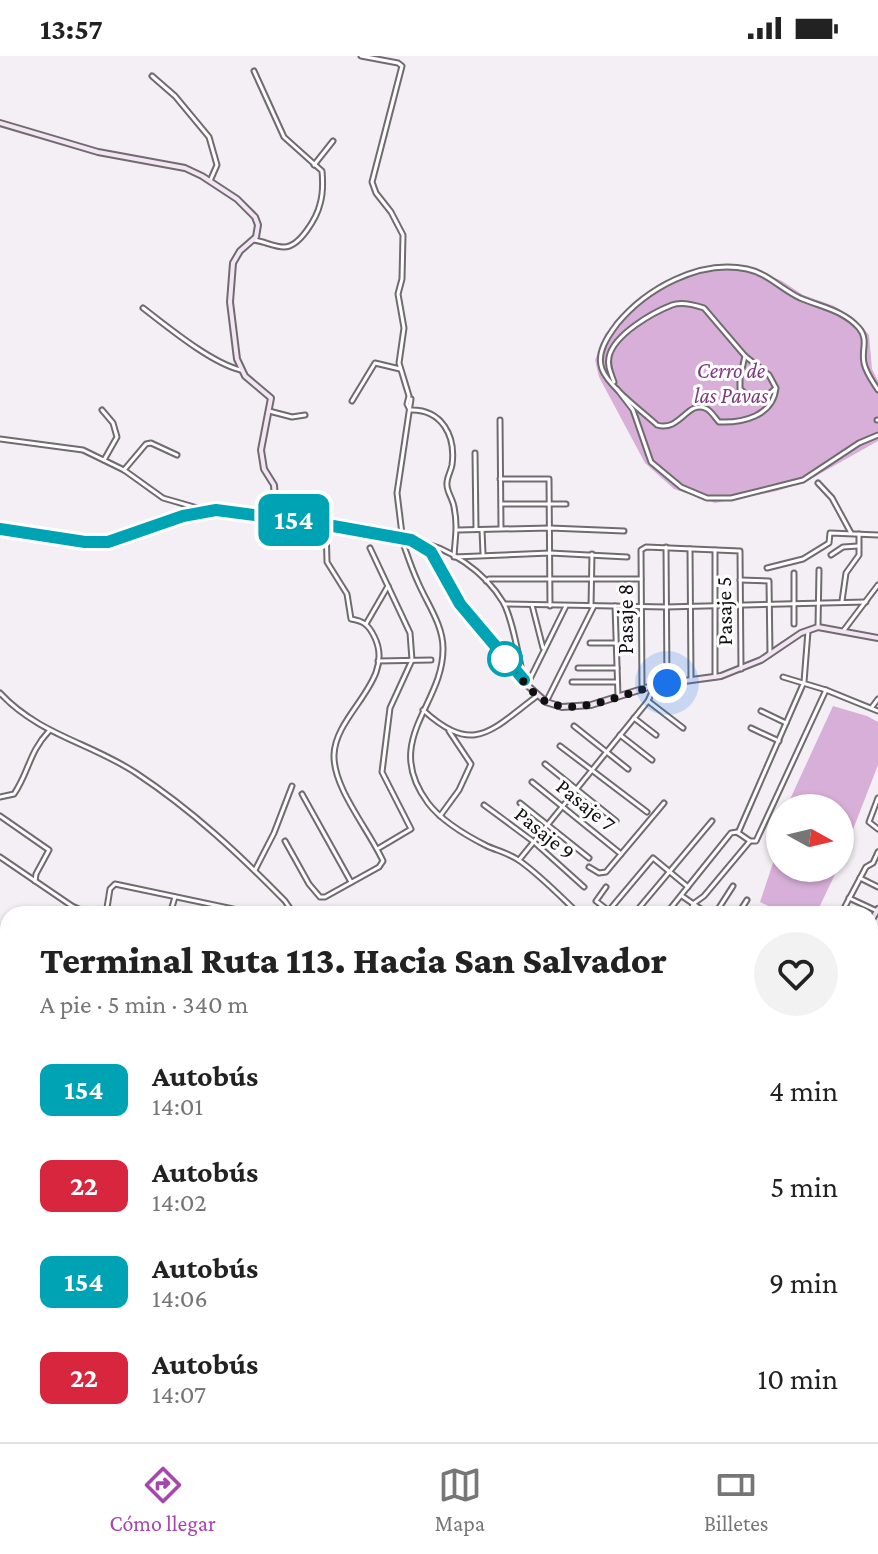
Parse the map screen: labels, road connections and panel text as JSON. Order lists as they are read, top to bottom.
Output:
{
  "streets": {
    "street": [
      "Pasaje 5",
      "Pasaje 8",
      "Pasaje 7",
      "Pasaje 9"
    ]
  },
  "parks": ["Cerro de las Pavas"],
  "lines": ["bus line 154"],
  "north": "right",
  "page": {
    "status": "13:57",
    "on_map": "154",
    "heading": ["Terminal Ruta 113. Hacia San Salvador", "A pie · 5 min · 340 m"],
    "list": [
      {
        "mark": "154",
        "name": "Autobús",
        "note": "14:01",
        "value": "4 min"
      },
      {
        "mark": "22",
        "name": "Autobús",
        "note": "14:02",
        "value": "5 min"
      },
      {
        "mark": "154",
        "name": "Autobús",
        "note": "14:06",
        "value": "9 min"
      },
      {
        "mark": "22",
        "name": "Autobús",
        "note": "14:07",
        "value": "10 min"
      }
    ],
    "tabs": ["Cómo llegar", "Mapa", "Billetes"]
  }
}
